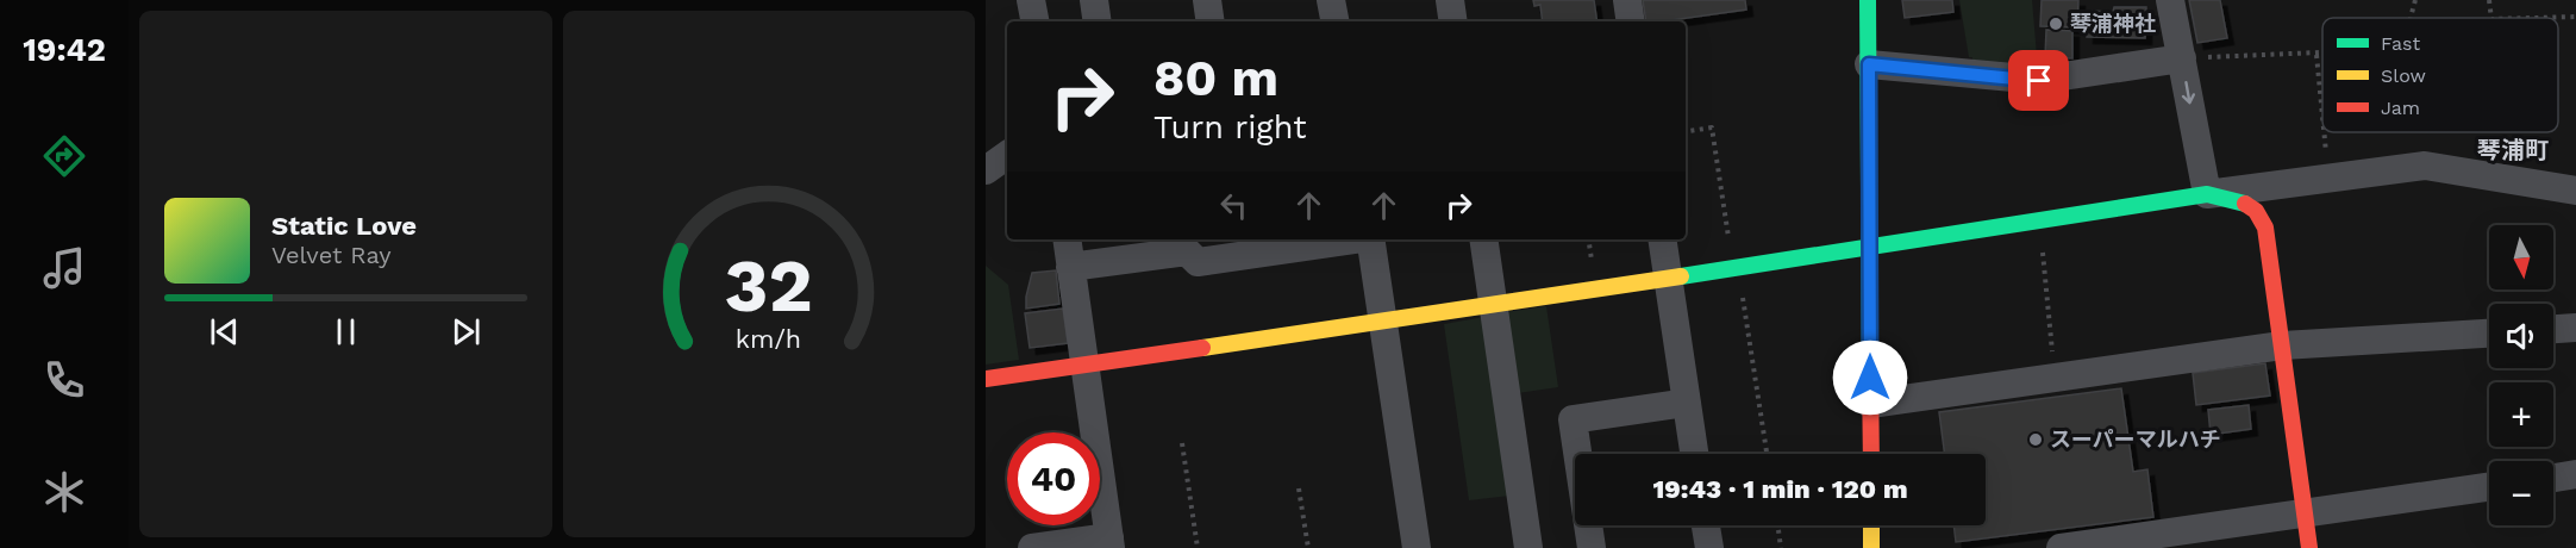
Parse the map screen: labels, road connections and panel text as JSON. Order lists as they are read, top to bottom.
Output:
{
  "districts": ["琴浦町"],
  "places": ["琴浦神社", "スーパーマルハチ"],
  "legend": ["Fast", "Slow", "Jam"],
  "north": "bottom",
  "page": {
    "tabs": "19:42",
    "turn": ["80 m", "Turn right"],
    "song": ["Static Love", "Velvet Ray"],
    "map_buttons": ["+", "−"],
    "limit": "40",
    "trip": "19:43 · 1 min · 120 m",
    "gauge": ["32", "km/h"]
  }
}
